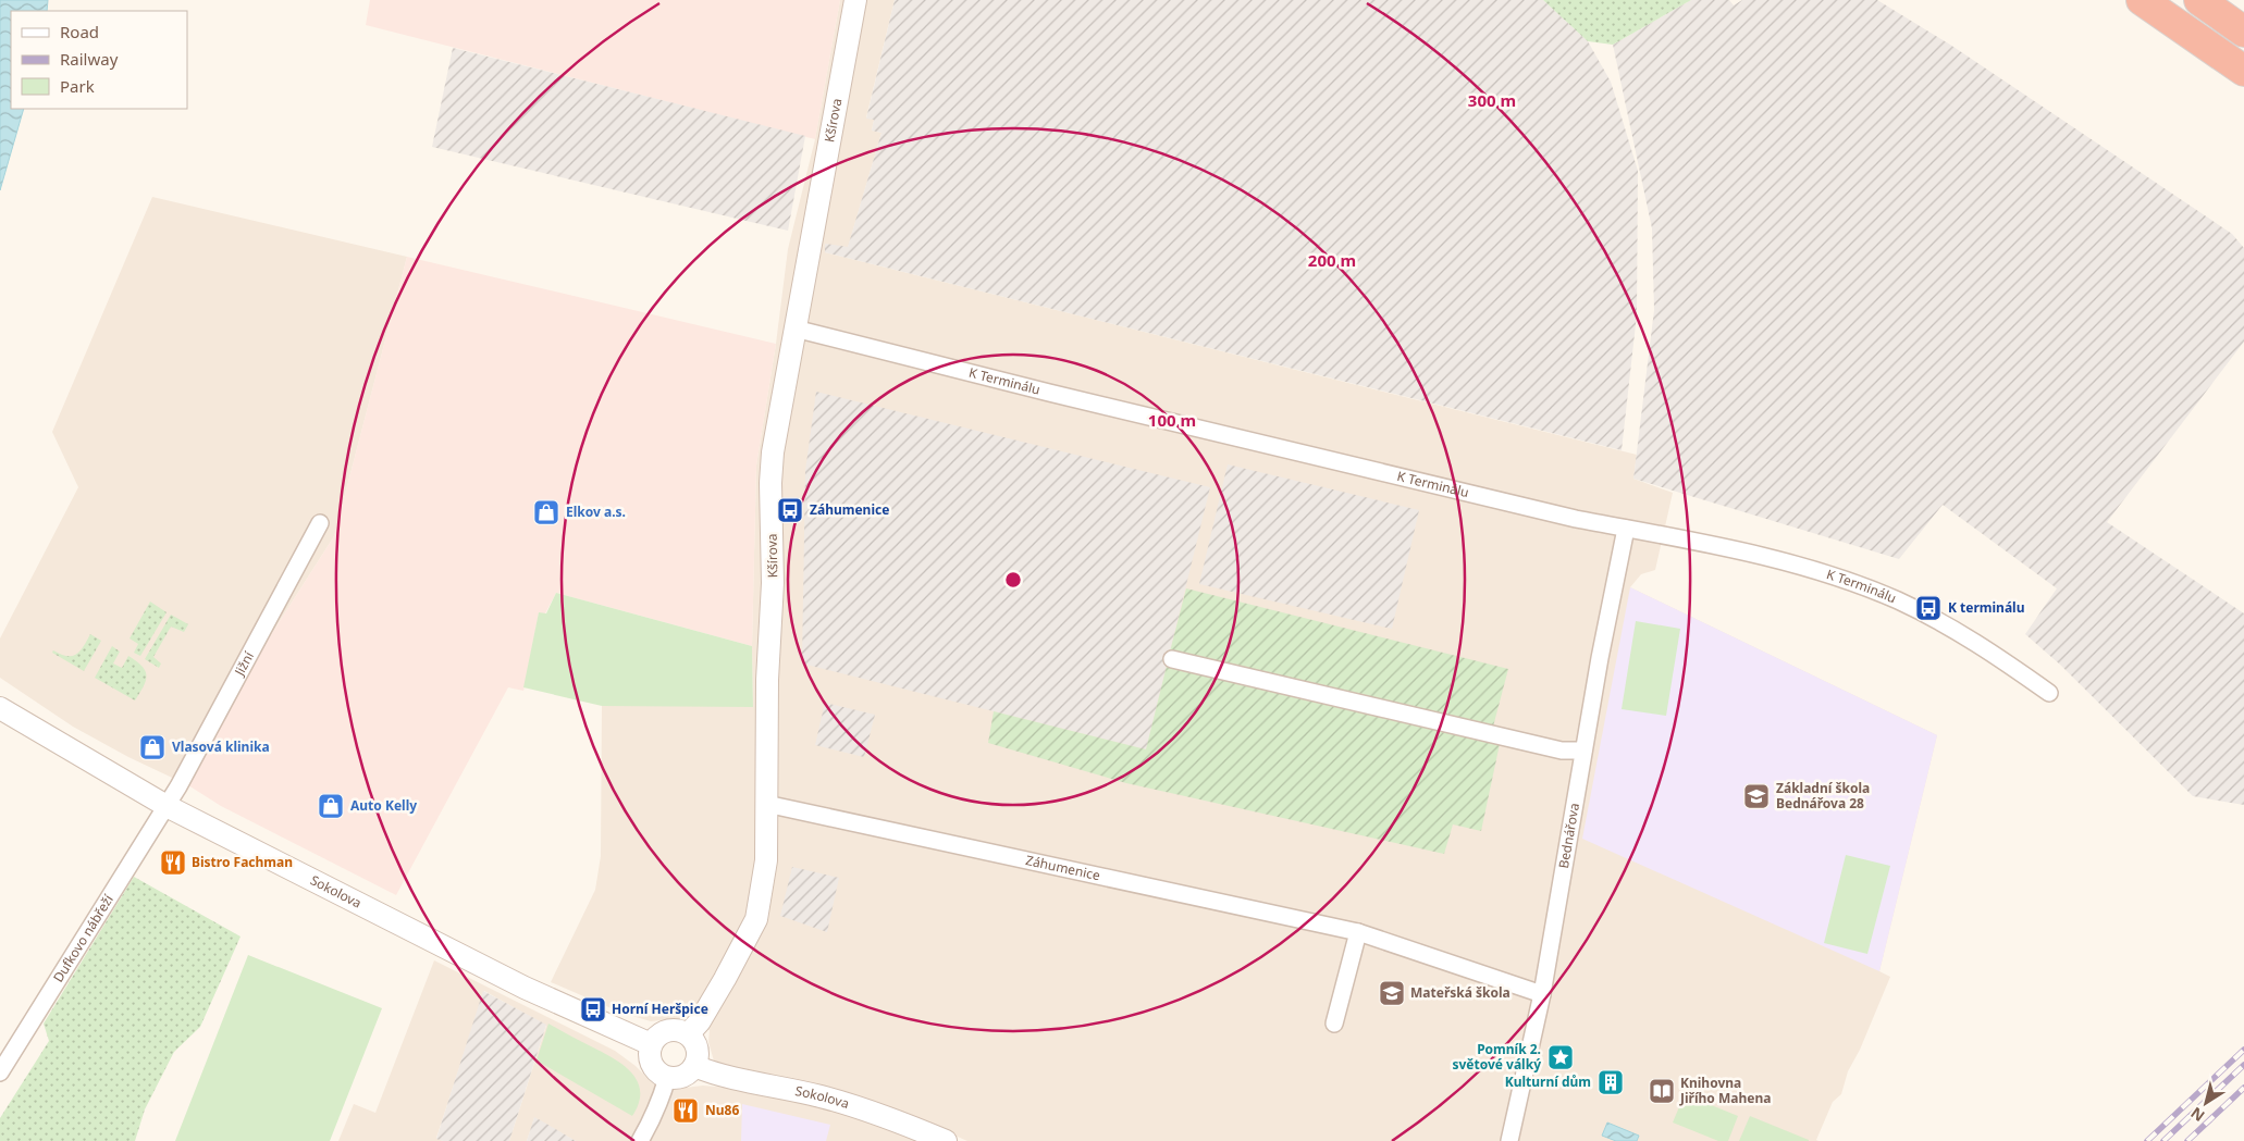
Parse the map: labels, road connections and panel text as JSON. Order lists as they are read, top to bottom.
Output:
{
  "streets": {
    "street": [
      "Kšírova",
      "K Terminálu",
      "Jižní",
      "Bednářova",
      "Záhumenice",
      "Sokolova",
      "Dufkovo nábřeží"
    ]
  },
  "crossings": [
    ["Kšírova", "K Terminálu"],
    ["Kšírova", "Záhumenice"],
    ["Kšírova", "Sokolova"],
    ["K Terminálu", "Bednářova"],
    ["Jižní", "Sokolova"],
    ["Jižní", "Dufkovo nábřeží"],
    ["Bednářova", "Záhumenice"],
    ["Sokolova", "Dufkovo nábřeží"]
  ],
  "places": {
    "bus stop": ["Záhumenice", "K terminálu", "Horní Heršpice"],
    "shop": ["Elkov a.s.", "Vlasová klinika", "Auto Kelly"],
    "school or university": ["Základní škola Bednářova 28", "Mateřská škola"],
    "restaurant": ["Bistro Fachman", "Nu86"],
    "place": ["Pomník 2. světové válký"],
    "building": ["Kulturní dům"],
    "library": ["Knihovna Jiřího Mahena"]
  },
  "legend": ["Road", "Railway", "Park"],
  "north": "bottom left",
  "rings": ["300 m", "200 m", "100 m"]
}
